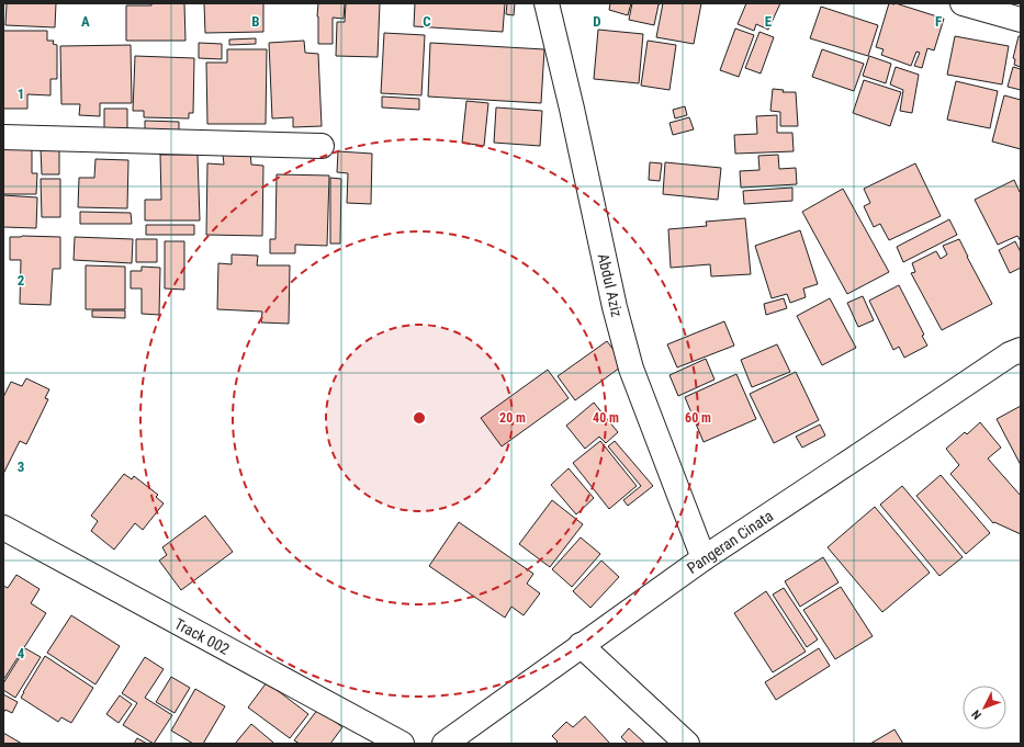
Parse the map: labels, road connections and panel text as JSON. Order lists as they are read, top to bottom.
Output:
{
  "streets": {
    "street": ["Abdul Aziz", "Pangeran Cinata", "Track 002"]
  },
  "crossings": [
    ["Abdul Aziz", "Pangeran Cinata"]
  ],
  "north": "bottom left",
  "grid": {
    "columns": [
      "A",
      "B",
      "C",
      "D",
      "E",
      "F"
    ],
    "rows": [
      "1",
      "2",
      "3",
      "4"
    ]
  },
  "rings": ["20 m", "40 m", "60 m"]
}
